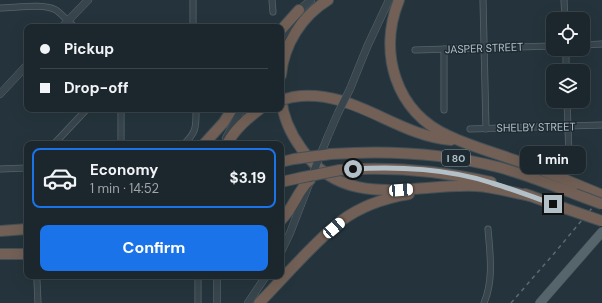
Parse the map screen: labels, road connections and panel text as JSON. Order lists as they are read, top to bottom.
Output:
{
  "streets": {
    "highway": ["I 80"],
    "street": ["JASPER STREET", "SHELBY STREET"]
  },
  "page": {
    "banner": ["Pickup", "Drop-off"],
    "bubble": "1 min",
    "list": [
      {
        "name": "Economy",
        "note": "1 min · 14:52",
        "value": "$3.19"
      }
    ],
    "buttons": "Confirm"
  }
}
